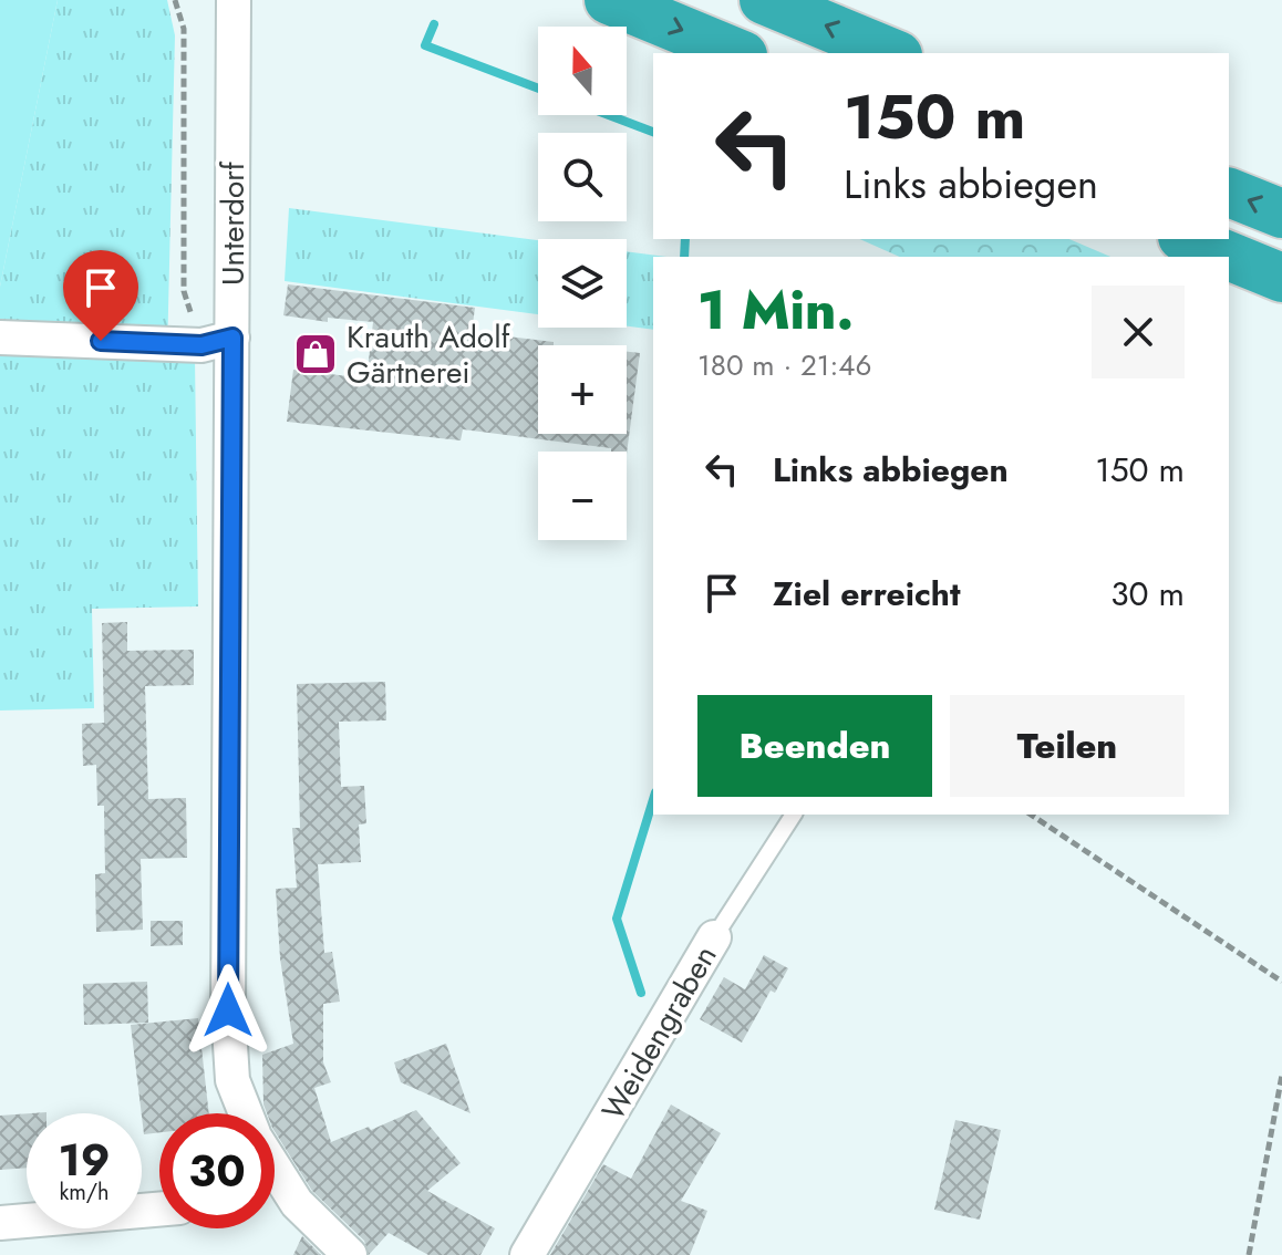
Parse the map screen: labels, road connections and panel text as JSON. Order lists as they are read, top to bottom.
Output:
{
  "streets": {
    "street": ["Unterdorf", "Weidengraben"]
  },
  "places": {
    "shop": ["Krauth Adolf Gärtnerei"]
  },
  "north": "top",
  "page": {
    "map_buttons": ["+", "−"],
    "turn": ["150 m", "Links abbiegen"],
    "heading": ["1 Min.", "180 m · 21:46"],
    "list": [
      {
        "name": "Links abbiegen",
        "value": "150 m"
      },
      {
        "name": "Ziel erreicht",
        "value": "30 m"
      }
    ],
    "buttons": ["Beenden", "Teilen"],
    "speed": "19 km/h",
    "limit": "30"
  }
}
